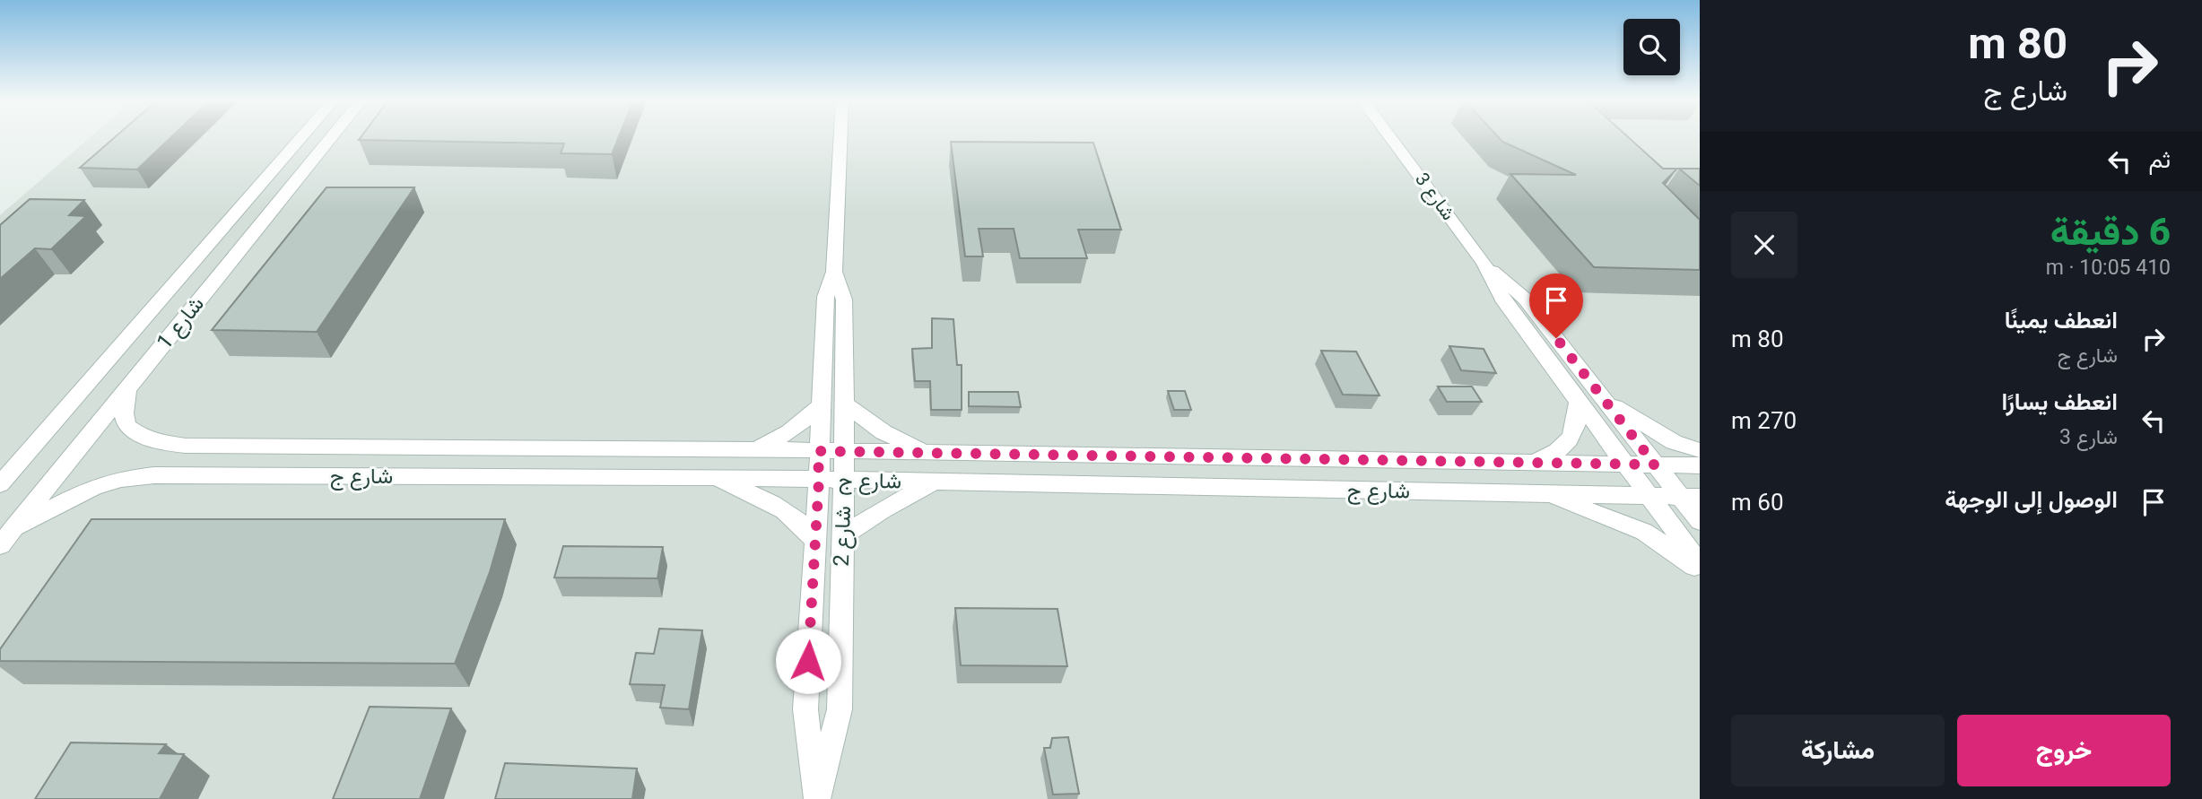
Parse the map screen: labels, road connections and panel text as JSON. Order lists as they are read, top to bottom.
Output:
{
  "streets": {
    "street": [
      "شارع 3",
      "شارع 1",
      "شارع ج",
      "شارع 2"
    ]
  },
  "crossings": [
    ["شارع 3", "شارع ج"],
    ["شارع 1", "شارع ج"],
    ["شارع ج", "شارع 2"]
  ],
  "page": {
    "turn": ["80 m", "شارع ج"],
    "then": "ثم",
    "heading": ["6 دقيقة", "410 m · 10:05"],
    "list": [
      {
        "name": "انعطف يمينًا",
        "note": "شارع ج",
        "value": "80 m"
      },
      {
        "name": "انعطف يسارًا",
        "note": "شارع 3",
        "value": "270 m"
      },
      {
        "name": "الوصول إلى الوجهة",
        "value": "60 m"
      }
    ],
    "buttons": ["خروج", "مشاركة"]
  }
}
